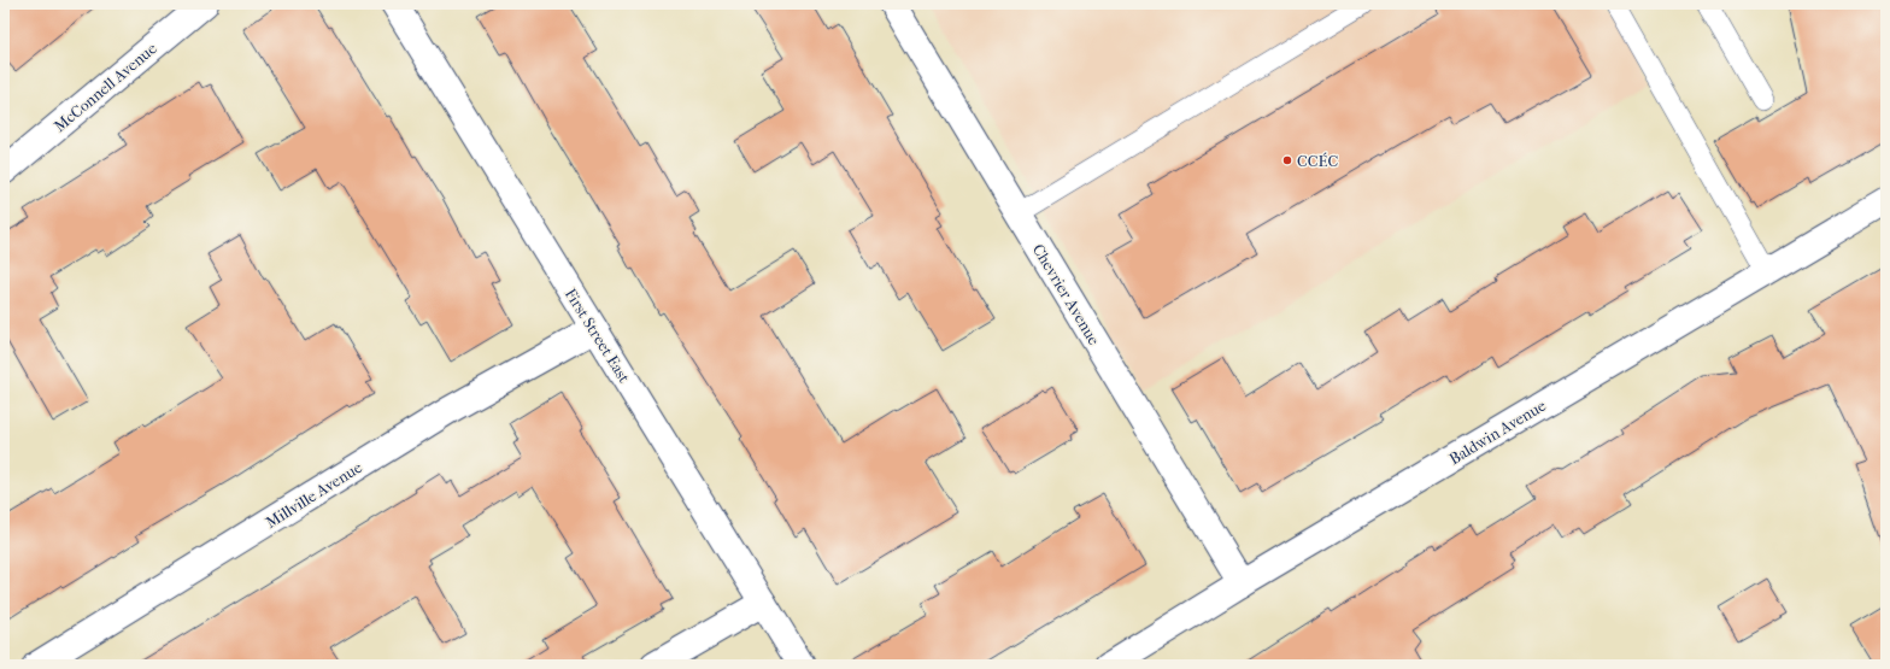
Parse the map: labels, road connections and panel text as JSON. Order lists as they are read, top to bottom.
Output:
{
  "streets": {
    "street": [
      "McConnell Avenue",
      "Chevrier Avenue",
      "First Street East",
      "Baldwin Avenue",
      "Millville Avenue"
    ]
  },
  "crossings": [
    ["Chevrier Avenue", "Baldwin Avenue"],
    ["First Street East", "Millville Avenue"]
  ],
  "places": ["CCÉC"]
}
